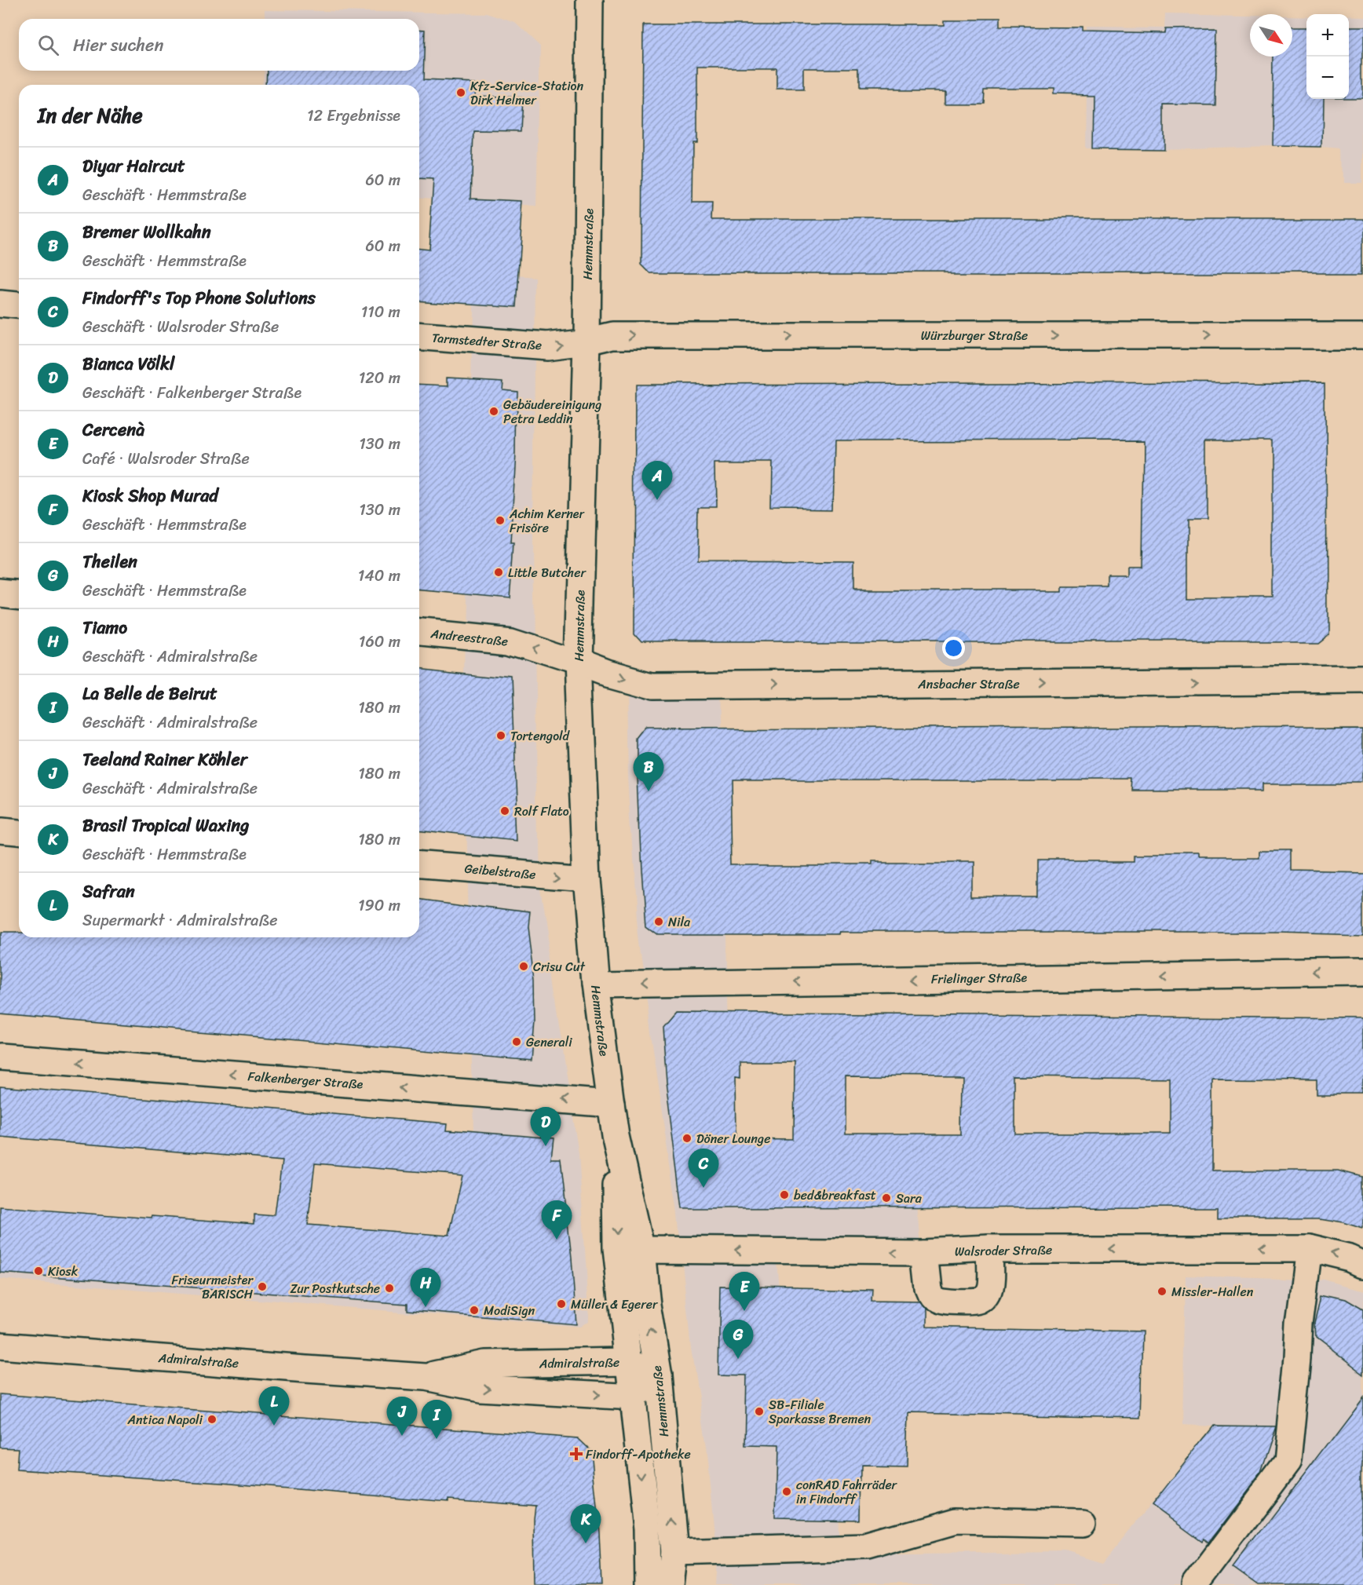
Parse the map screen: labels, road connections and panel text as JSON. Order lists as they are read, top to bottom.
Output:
{
  "streets": {
    "street": [
      "Hemmstraße",
      "Würzburger Straße",
      "Tarmstedter Straße",
      "Andreestraße",
      "Ansbacher Straße",
      "Geibelstraße",
      "Frielinger Straße",
      "Falkenberger Straße",
      "Walsroder Straße",
      "Admiralstraße"
    ]
  },
  "crossings": [
    ["Hemmstraße", "Würzburger Straße"],
    ["Hemmstraße", "Tarmstedter Straße"],
    ["Hemmstraße", "Andreestraße"],
    ["Hemmstraße", "Ansbacher Straße"],
    ["Hemmstraße", "Geibelstraße"],
    ["Hemmstraße", "Frielinger Straße"],
    ["Hemmstraße", "Falkenberger Straße"],
    ["Hemmstraße", "Walsroder Straße"],
    ["Hemmstraße", "Admiralstraße"],
    ["Würzburger Straße", "Tarmstedter Straße"],
    ["Andreestraße", "Ansbacher Straße"]
  ],
  "one_way": [
    "Würzburger Straße",
    "Tarmstedter Straße",
    "Andreestraße",
    "Ansbacher Straße",
    "Geibelstraße",
    "Frielinger Straße",
    "Falkenberger Straße",
    "Walsroder Straße"
  ],
  "places": {
    "other": [
      "Kfz-Service-Station Dirk Helmer",
      "Gebäudereinigung Petra Leddin",
      "Achim Kerner Frisöre",
      "Little Butcher",
      "Tortengold",
      "Rolf Flato",
      "Nila",
      "Crisu Cut",
      "Generali",
      "Döner Lounge",
      "bed&breakfast",
      "Sara",
      "Kiosk",
      "Friseurmeister BARISCH",
      "Zur Postkutsche",
      "Missler-Hallen",
      "Müller & Egerer",
      "ModiSign",
      "SB-Filiale Sparkasse Bremen",
      "Antica Napoli",
      "conRAD Fahrräder in Findorff"
    ],
    "health": ["Findorff-Apotheke"]
  },
  "north": "bottom right",
  "page": {
    "map_buttons": ["+", "−"],
    "search": "Hier suchen",
    "heading": ["In der Nähe", "12 Ergebnisse"],
    "list": [
      {
        "mark": "A",
        "name": "Diyar Haircut",
        "note": "Geschäft · Hemmstraße",
        "value": "60 m"
      },
      {
        "mark": "B",
        "name": "Bremer Wollkahn",
        "note": "Geschäft · Hemmstraße",
        "value": "60 m"
      },
      {
        "mark": "C",
        "name": "Findorff's Top Phone Solutions",
        "note": "Geschäft · Walsroder Straße",
        "value": "110 m"
      },
      {
        "mark": "D",
        "name": "Bianca Völkl",
        "note": "Geschäft · Falkenberger Straße",
        "value": "120 m"
      },
      {
        "mark": "E",
        "name": "Cercenà",
        "note": "Café · Walsroder Straße",
        "value": "130 m"
      },
      {
        "mark": "F",
        "name": "Kiosk Shop Murad",
        "note": "Geschäft · Hemmstraße",
        "value": "130 m"
      },
      {
        "mark": "G",
        "name": "Theilen",
        "note": "Geschäft · Hemmstraße",
        "value": "140 m"
      },
      {
        "mark": "H",
        "name": "Tiamo",
        "note": "Geschäft · Admiralstraße",
        "value": "160 m"
      },
      {
        "mark": "I",
        "name": "La Belle de Beirut",
        "note": "Geschäft · Admiralstraße",
        "value": "180 m"
      },
      {
        "mark": "J",
        "name": "Teeland Rainer Köhler",
        "note": "Geschäft · Admiralstraße",
        "value": "180 m"
      },
      {
        "mark": "K",
        "name": "Brasil Tropical Waxing",
        "note": "Geschäft · Hemmstraße",
        "value": "180 m"
      },
      {
        "mark": "L",
        "name": "Safran",
        "note": "Supermarkt · Admiralstraße",
        "value": "190 m"
      }
    ],
    "pins": [
      "A",
      "B",
      "D",
      "C",
      "F",
      "H",
      "E",
      "G",
      "L",
      "J",
      "I",
      "K"
    ]
  }
}
